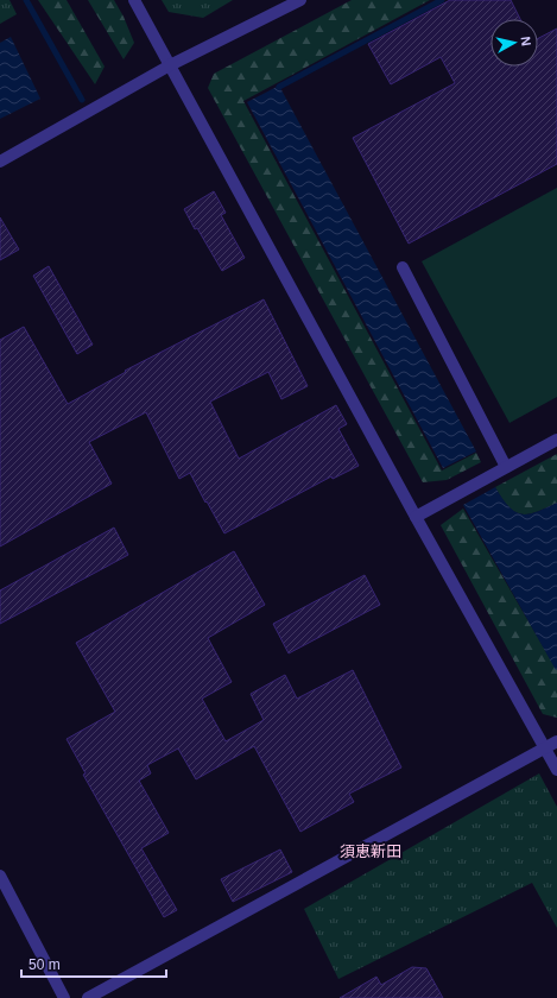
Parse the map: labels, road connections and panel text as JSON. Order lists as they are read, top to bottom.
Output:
{
  "districts": ["須恵新田"],
  "scale_bar": "50 m",
  "north": "right"
}
